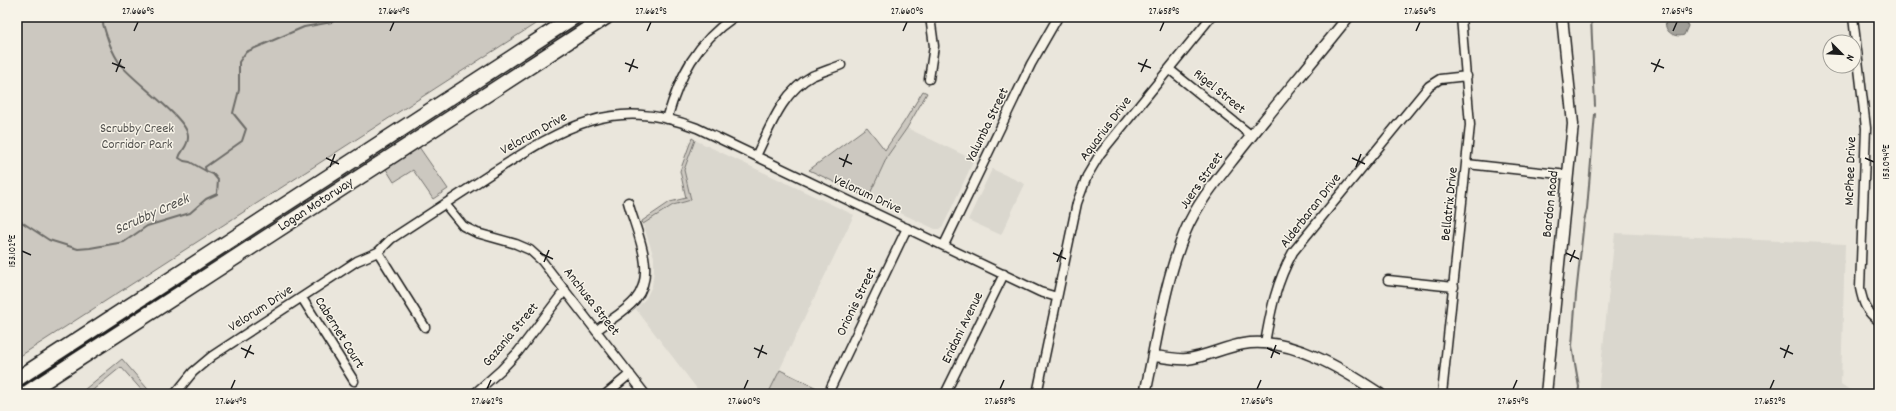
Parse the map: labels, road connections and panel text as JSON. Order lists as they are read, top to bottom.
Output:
{
  "streets": {
    "highway": ["Logan Motorway"],
    "street": [
      "Rigel Street",
      "Yalumba Street",
      "Aquarius Drive",
      "Velorum Drive",
      "McPhee Drive",
      "Juers Street",
      "Bellatrix Drive",
      "Bardon Road",
      "Alderbaran Drive",
      "Anchusa Street",
      "Orionis Street",
      "Eridani Avenue",
      "Cabernet Court",
      "Gazania Street"
    ]
  },
  "crossings": [
    ["Rigel Street", "Aquarius Drive"],
    ["Rigel Street", "Juers Street"],
    ["Yalumba Street", "Velorum Drive"],
    ["Aquarius Drive", "Velorum Drive"],
    ["Velorum Drive", "Anchusa Street"],
    ["Velorum Drive", "Orionis Street"],
    ["Velorum Drive", "Eridani Avenue"],
    ["Velorum Drive", "Cabernet Court"],
    ["Bellatrix Drive", "Alderbaran Drive"],
    ["Anchusa Street", "Gazania Street"]
  ],
  "water": ["Scrubby Creek"],
  "parks": ["Scrubby Creek Corridor Park"],
  "north": "bottom right",
  "coordinates": [
    "27.666°S",
    "27.664°S",
    "27.662°S",
    "27.660°S",
    "27.658°S",
    "27.656°S",
    "27.654°S",
    "153.094°E",
    "153.102°E",
    "27.652°S"
  ]
}
